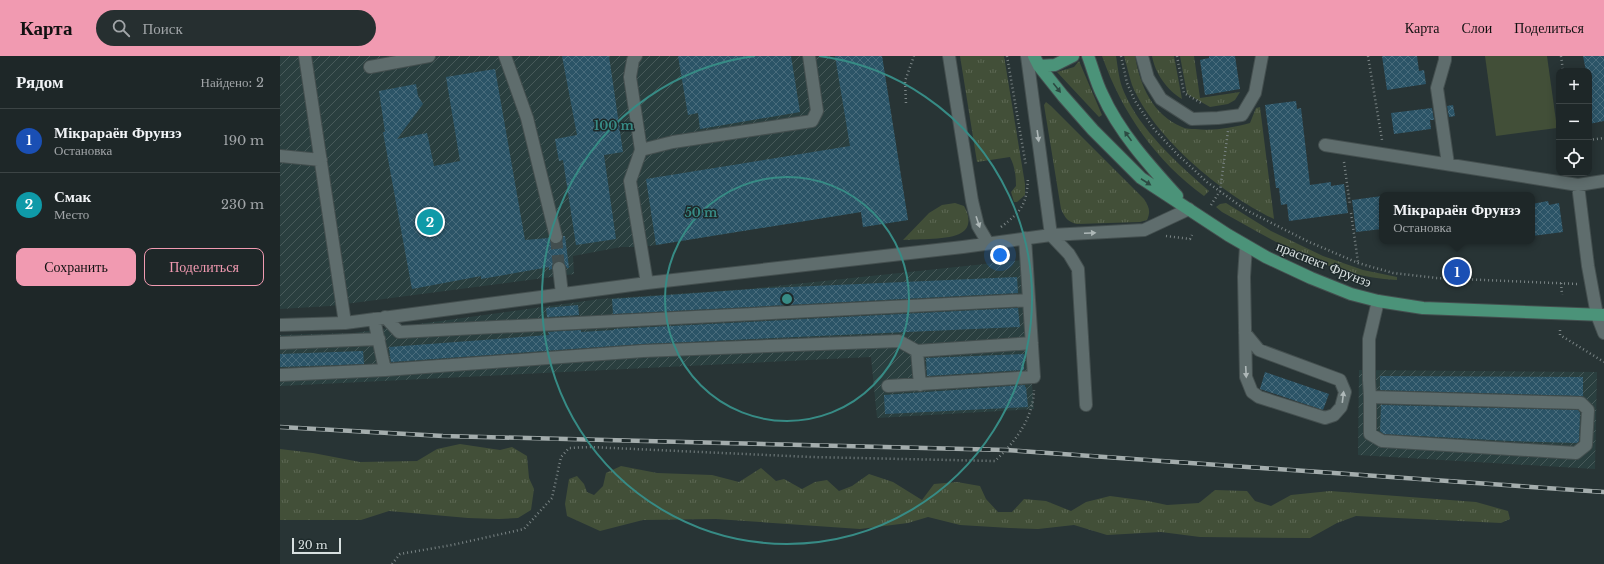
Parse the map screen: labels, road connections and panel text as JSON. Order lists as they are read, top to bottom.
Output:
{
  "streets": {
    "main road": ["праспект Фрунзэ"]
  },
  "scale_bar": "20 m",
  "page": {
    "header": "Карта",
    "search": "Поиск",
    "nav": ["Карта", "Слои", "Поделиться"],
    "heading": ["Рядом", "Найдено: 2"],
    "map_buttons": ["+", "−"],
    "list": [
      {
        "mark": "1",
        "name": "Мікрараён Фрунзэ",
        "note": "Остановка",
        "value": "190 m"
      },
      {
        "mark": "2",
        "name": "Смак",
        "note": "Место",
        "value": "230 m"
      }
    ],
    "popup": ["Мікрараён Фрунзэ", "Остановка"],
    "pins": ["2", "1"],
    "buttons": ["Сохранить", "Поделиться"],
    "scale": "20 m"
  },
  "rings": ["100 m", "50 m"]
}
